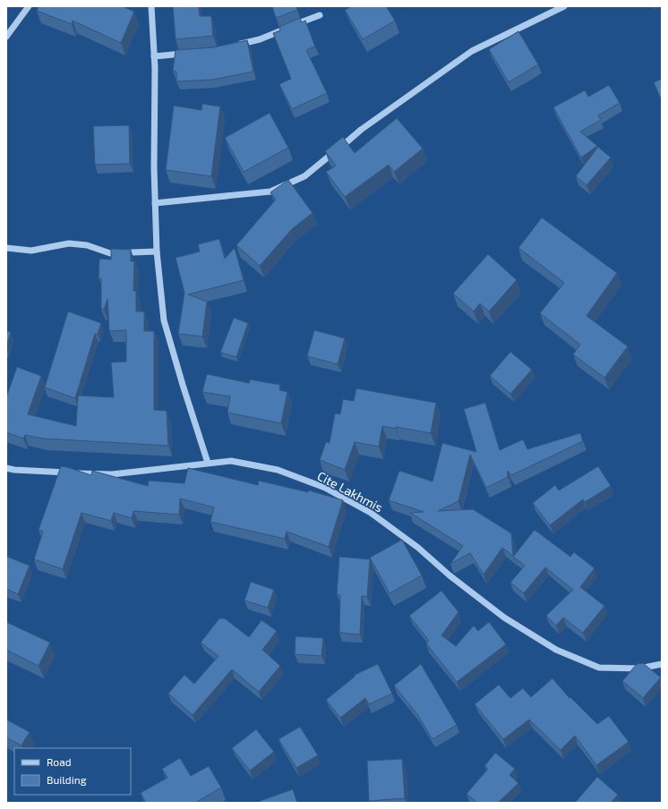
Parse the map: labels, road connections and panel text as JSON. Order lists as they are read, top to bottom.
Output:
{
  "streets": {
    "street": ["Cite Lakhmis"]
  },
  "legend": ["Road", "Building"]
}
